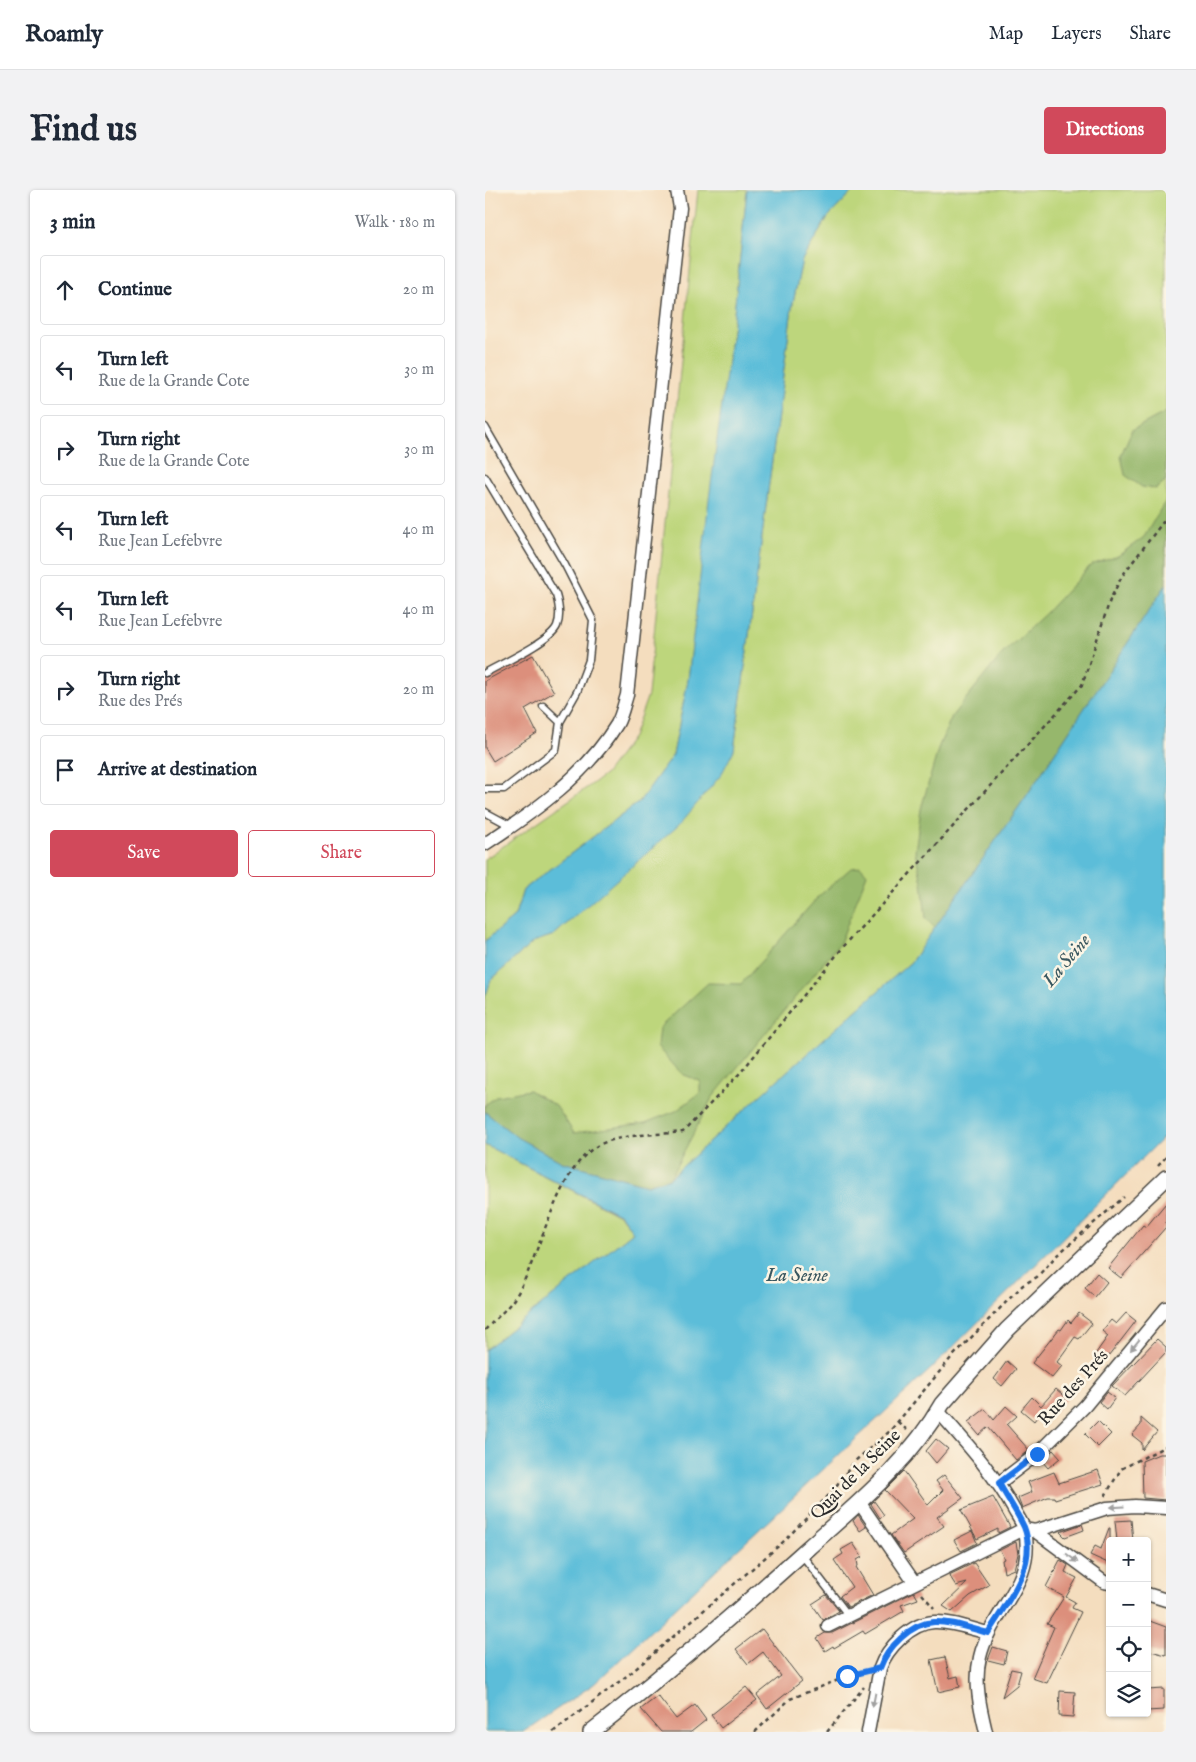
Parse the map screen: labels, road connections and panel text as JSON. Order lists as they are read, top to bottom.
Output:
{
  "streets": {
    "street": ["Rue des Prés", "Quai de la Seine"]
  },
  "one_way": ["Rue des Prés"],
  "water": ["La Seine"],
  "page": {
    "header": "Roamly",
    "nav": ["Map", "Layers", "Share"],
    "buttons": [
      "Directions",
      ["Save", "Share"]
    ],
    "title": "Find us",
    "heading": ["3 min", "Walk · 180 m"],
    "list": [
      ["Continue", "20 m"],
      ["Turn left", "Rue de la Grande Cote", "30 m"],
      ["Turn right", "Rue de la Grande Cote", "30 m"],
      ["Turn left", "Rue Jean Lefebvre", "40 m"],
      ["Turn left", "Rue Jean Lefebvre", "40 m"],
      ["Turn right", "Rue des Prés", "20 m"],
      "Arrive at destination"
    ],
    "map_buttons": ["+", "−"]
  }
}
